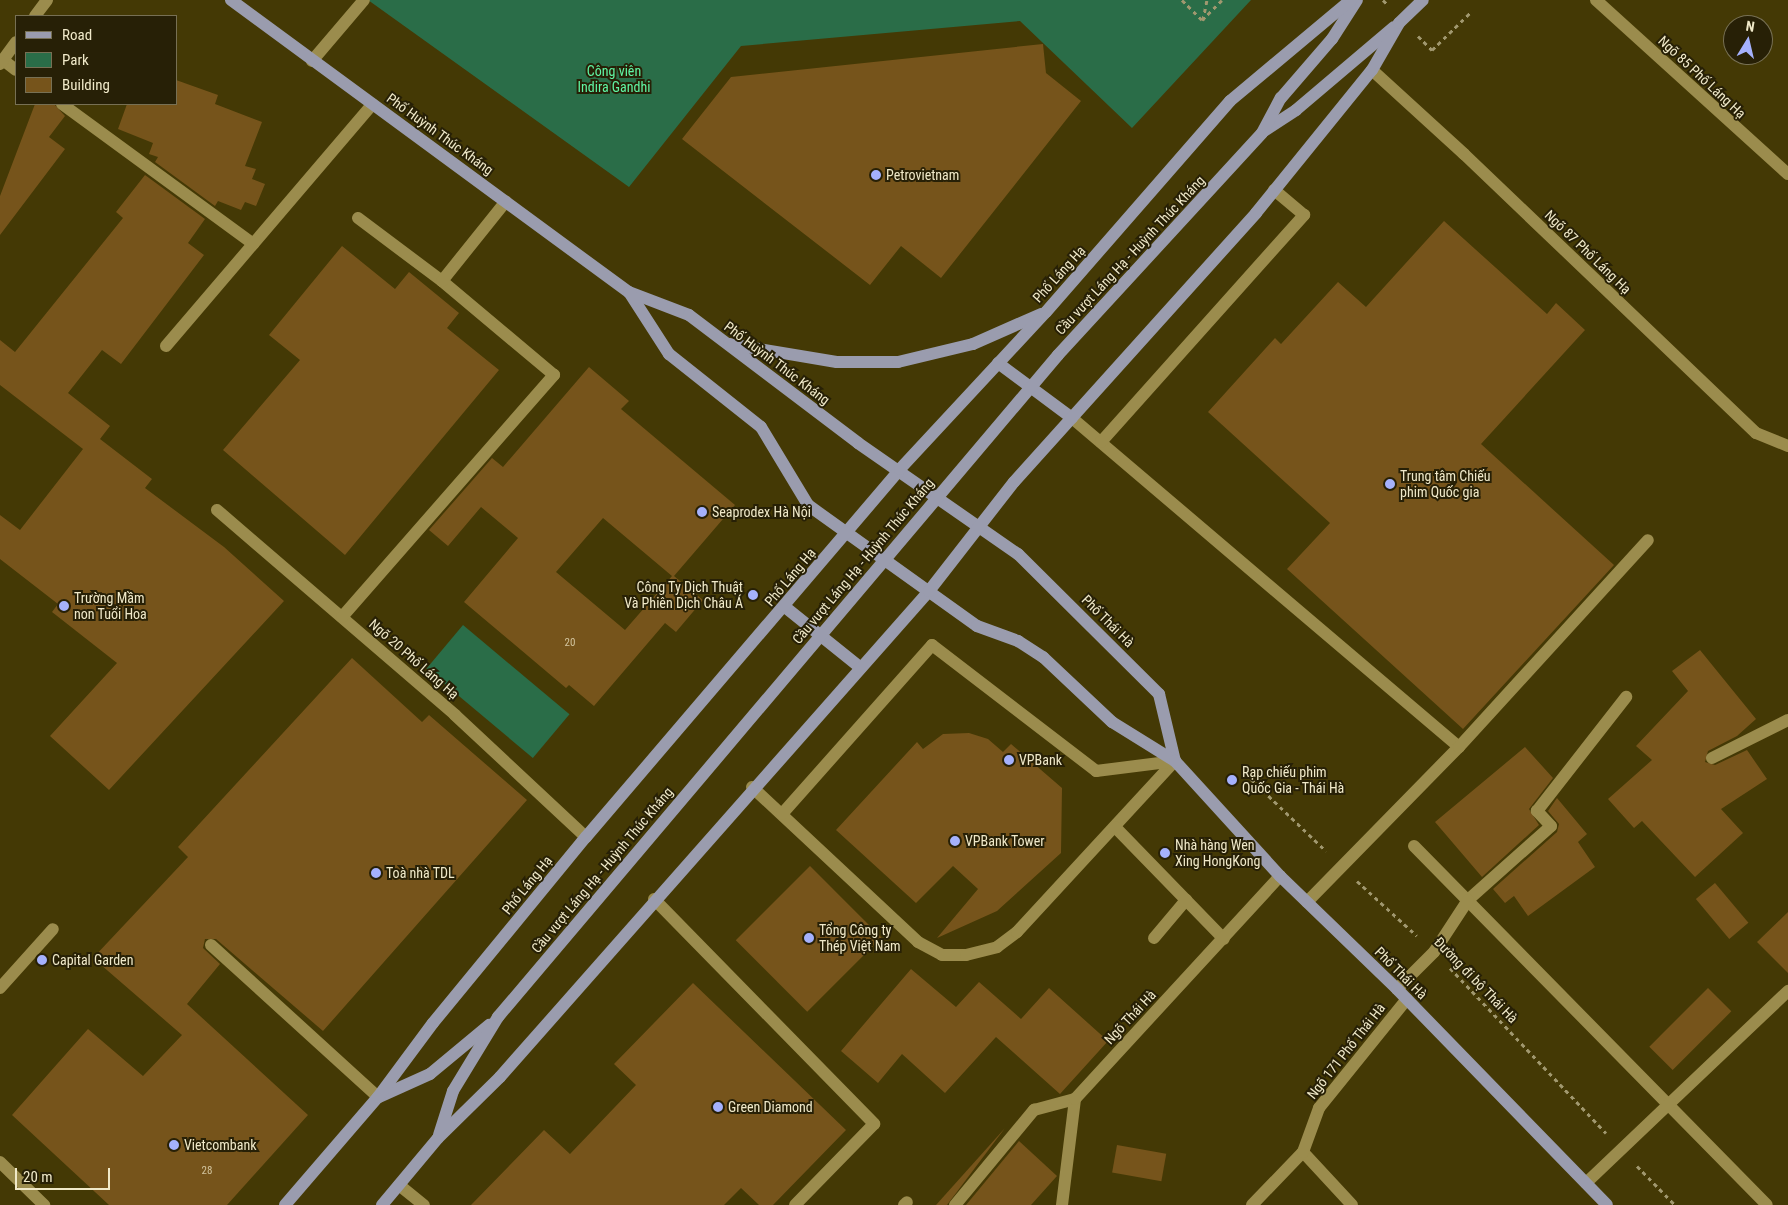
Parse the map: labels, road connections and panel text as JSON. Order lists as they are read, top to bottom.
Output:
{
  "streets": {
    "main road": [
      "Phố Huỳnh Thúc Kháng",
      "Cầu vượt Láng Hạ - Huỳnh Thúc Kháng",
      "Phố Láng Hạ",
      "Phố Thái Hà"
    ],
    "street": [
      "Ngõ 85 Phố Láng Hạ",
      "Ngõ 87 Phố Láng Hạ",
      "Ngõ 20 Phố Láng Hạ",
      "Ngõ Thái Hà",
      "Ngõ 171 Phố Thái Hà"
    ],
    "path": ["Đường đi bộ Thái Hà"]
  },
  "crossings": [
    ["Phố Huỳnh Thúc Kháng", "Phố Láng Hạ"],
    ["Phố Huỳnh Thúc Kháng", "Phố Thái Hà"],
    ["Cầu vượt Láng Hạ - Huỳnh Thúc Kháng", "Phố Láng Hạ"],
    ["Phố Láng Hạ", "Ngõ 20 Phố Láng Hạ"],
    ["Phố Thái Hà", "Ngõ Thái Hà"],
    ["Phố Thái Hà", "Ngõ 171 Phố Thái Hà"]
  ],
  "parks": ["Công viên Indira Gandhi"],
  "places": [
    "Petrovietnam",
    "Trung tâm Chiếu phim Quốc gia",
    "Seaprodex Hà Nội",
    "Công Ty Dịch Thuật Và Phiên Dịch Châu Á",
    "Trường Mầm non Tuổi Hoa",
    "VPBank",
    "Rạp chiếu phim Quốc Gia - Thái Hà",
    "VPBank Tower",
    "Nhà hàng Wen Xing HongKong",
    "Toà nhà TDL",
    "Tổng Công ty Thép Việt Nam",
    "Capital Garden",
    "Green Diamond",
    "Vietcombank"
  ],
  "house_numbers": ["20", "28"],
  "legend": ["Road", "Park", "Building"],
  "scale_bar": "20 m",
  "north": "top"
}
